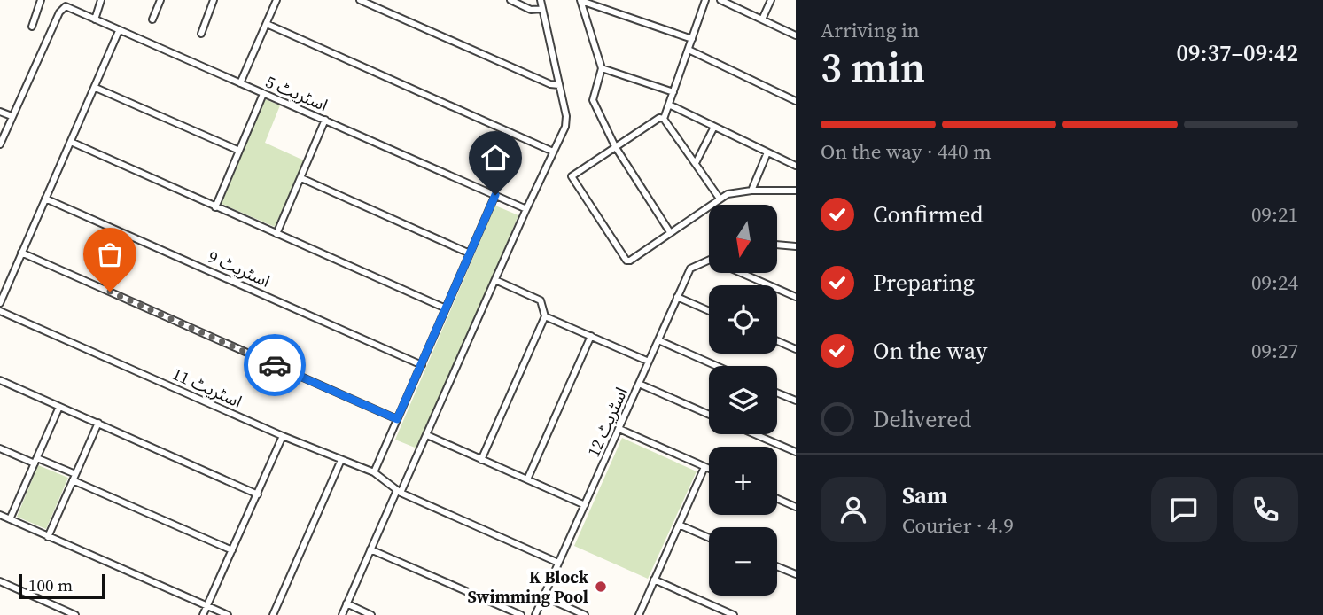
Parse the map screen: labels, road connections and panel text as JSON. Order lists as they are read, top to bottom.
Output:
{
  "streets": {
    "street": [
      "اسٹریٹ 5",
      "اسٹریٹ 9",
      "اسٹریٹ 11",
      "اسٹریٹ 12"
    ]
  },
  "crossings": [
    ["اسٹریٹ 11", "اسٹریٹ 12"]
  ],
  "places": ["K Block Swimming Pool"],
  "scale_bar": "100 m",
  "north": "bottom",
  "page": {
    "heading": ["3 min", "Arriving in", "09:37–09:42"],
    "panel": ["Sam", "Courier · 4.9"],
    "bar": "On the way · 440 m",
    "list": [
      ["Confirmed", "09:21"],
      ["Preparing", "09:24"],
      ["On the way", "09:27"],
      "Delivered"
    ],
    "map_buttons": ["+", "−"],
    "scale": "100 m"
  }
}
